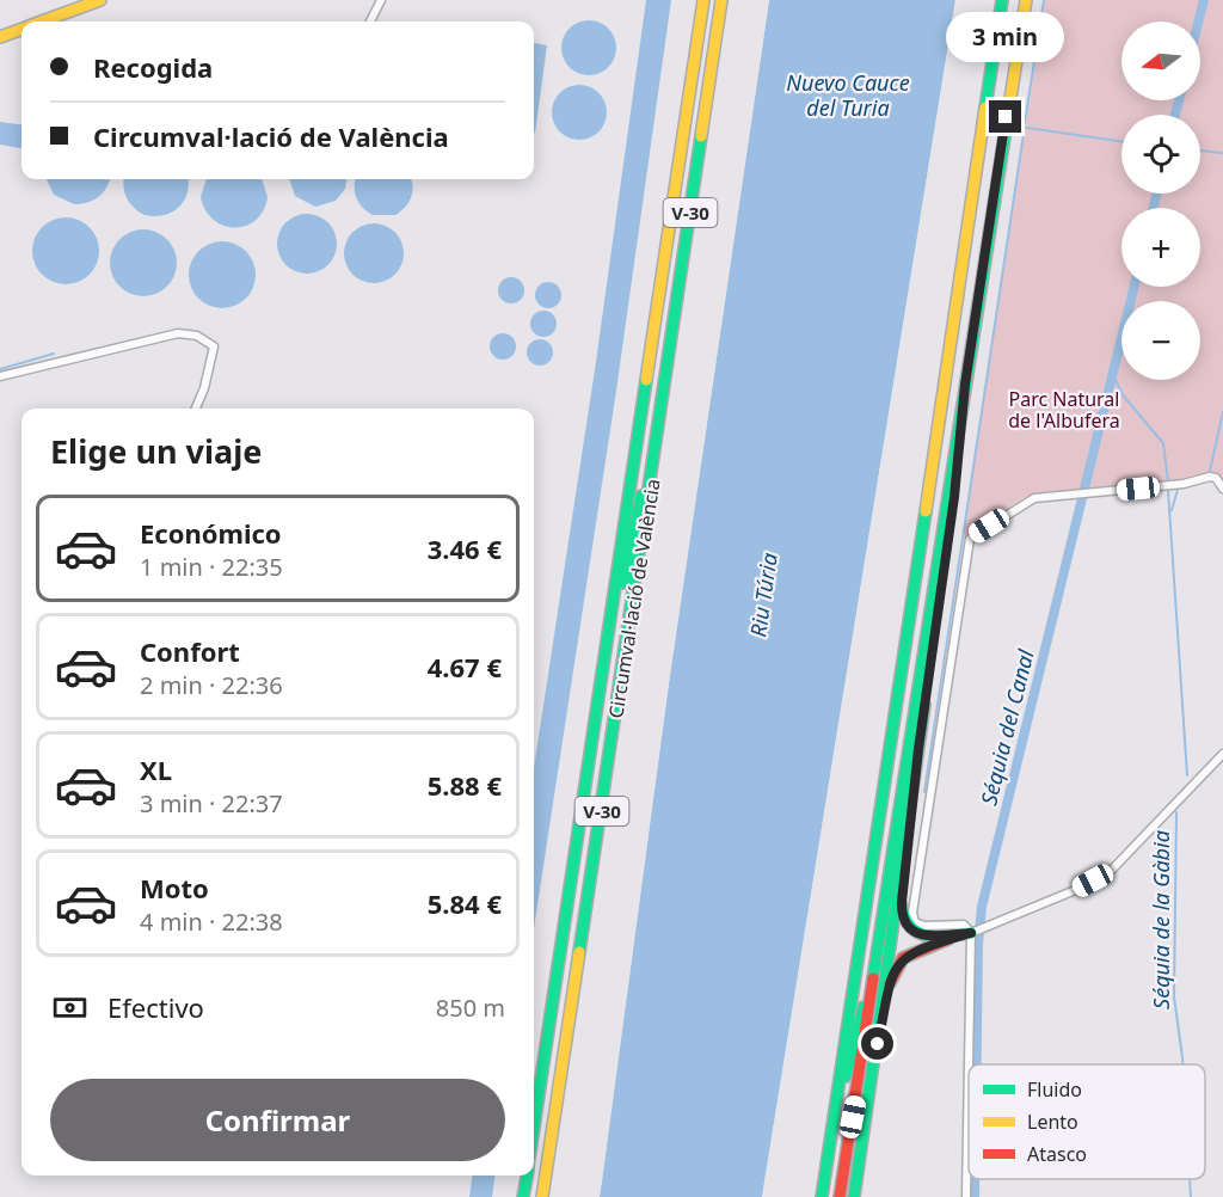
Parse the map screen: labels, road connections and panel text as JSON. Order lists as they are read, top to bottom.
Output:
{
  "streets": {
    "main road": ["V-30", "Circumval·lació de València"]
  },
  "water": [
    "Nuevo Cauce del Turia",
    "Riu Túria",
    "Séquia del Canal",
    "Séquia de la Gàbia"
  ],
  "parks": ["Parc Natural de l'Albufera"],
  "legend": ["Fluido", "Lento", "Atasco"],
  "north": "left",
  "page": {
    "bubble": "3 min",
    "map_buttons": ["+", "−"],
    "banner": ["Recogida", "Circumval·lació de València"],
    "heading": "Elige un viaje",
    "list": [
      {
        "name": "Económico",
        "note": "1 min · 22:35",
        "value": "3.46 €"
      },
      {
        "name": "Confort",
        "note": "2 min · 22:36",
        "value": "4.67 €"
      },
      {
        "name": "XL",
        "note": "3 min · 22:37",
        "value": "5.88 €"
      },
      {
        "name": "Moto",
        "note": "4 min · 22:38",
        "value": "5.84 €"
      }
    ],
    "pay": ["Efectivo", "850 m"],
    "buttons": "Confirmar"
  }
}
